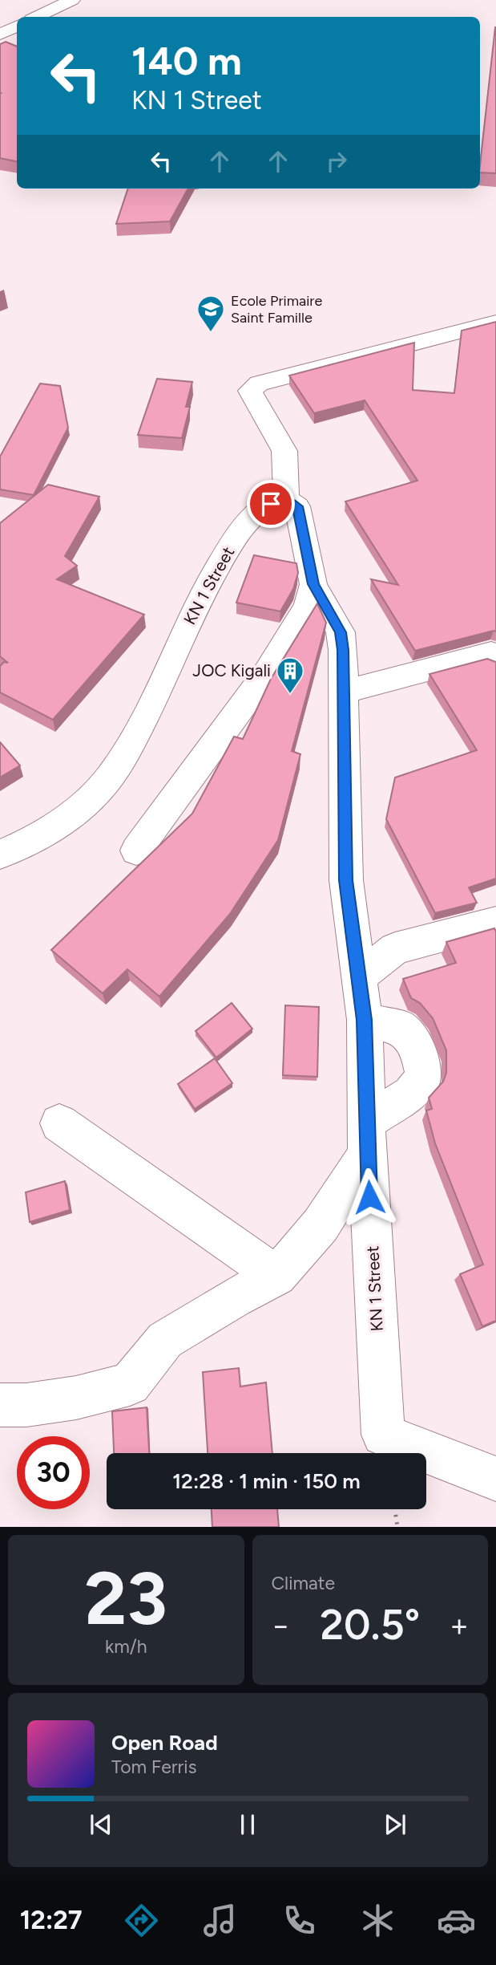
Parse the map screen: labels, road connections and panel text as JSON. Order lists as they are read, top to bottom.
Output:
{
  "streets": {
    "street": ["KN 1 Street"]
  },
  "places": {
    "school or university": ["Ecole Primaire Saint Famille"],
    "building": ["JOC Kigali"]
  },
  "page": {
    "turn": ["140 m", "KN 1 Street"],
    "limit": "30",
    "trip": "12:28 · 1 min · 150 m",
    "tile": [
      ["23", "km/h"],
      "Climate"
    ],
    "heat": ["−", "20.5°", "+"],
    "song": ["Open Road", "Tom Ferris"],
    "tabs": "12:27"
  }
}
